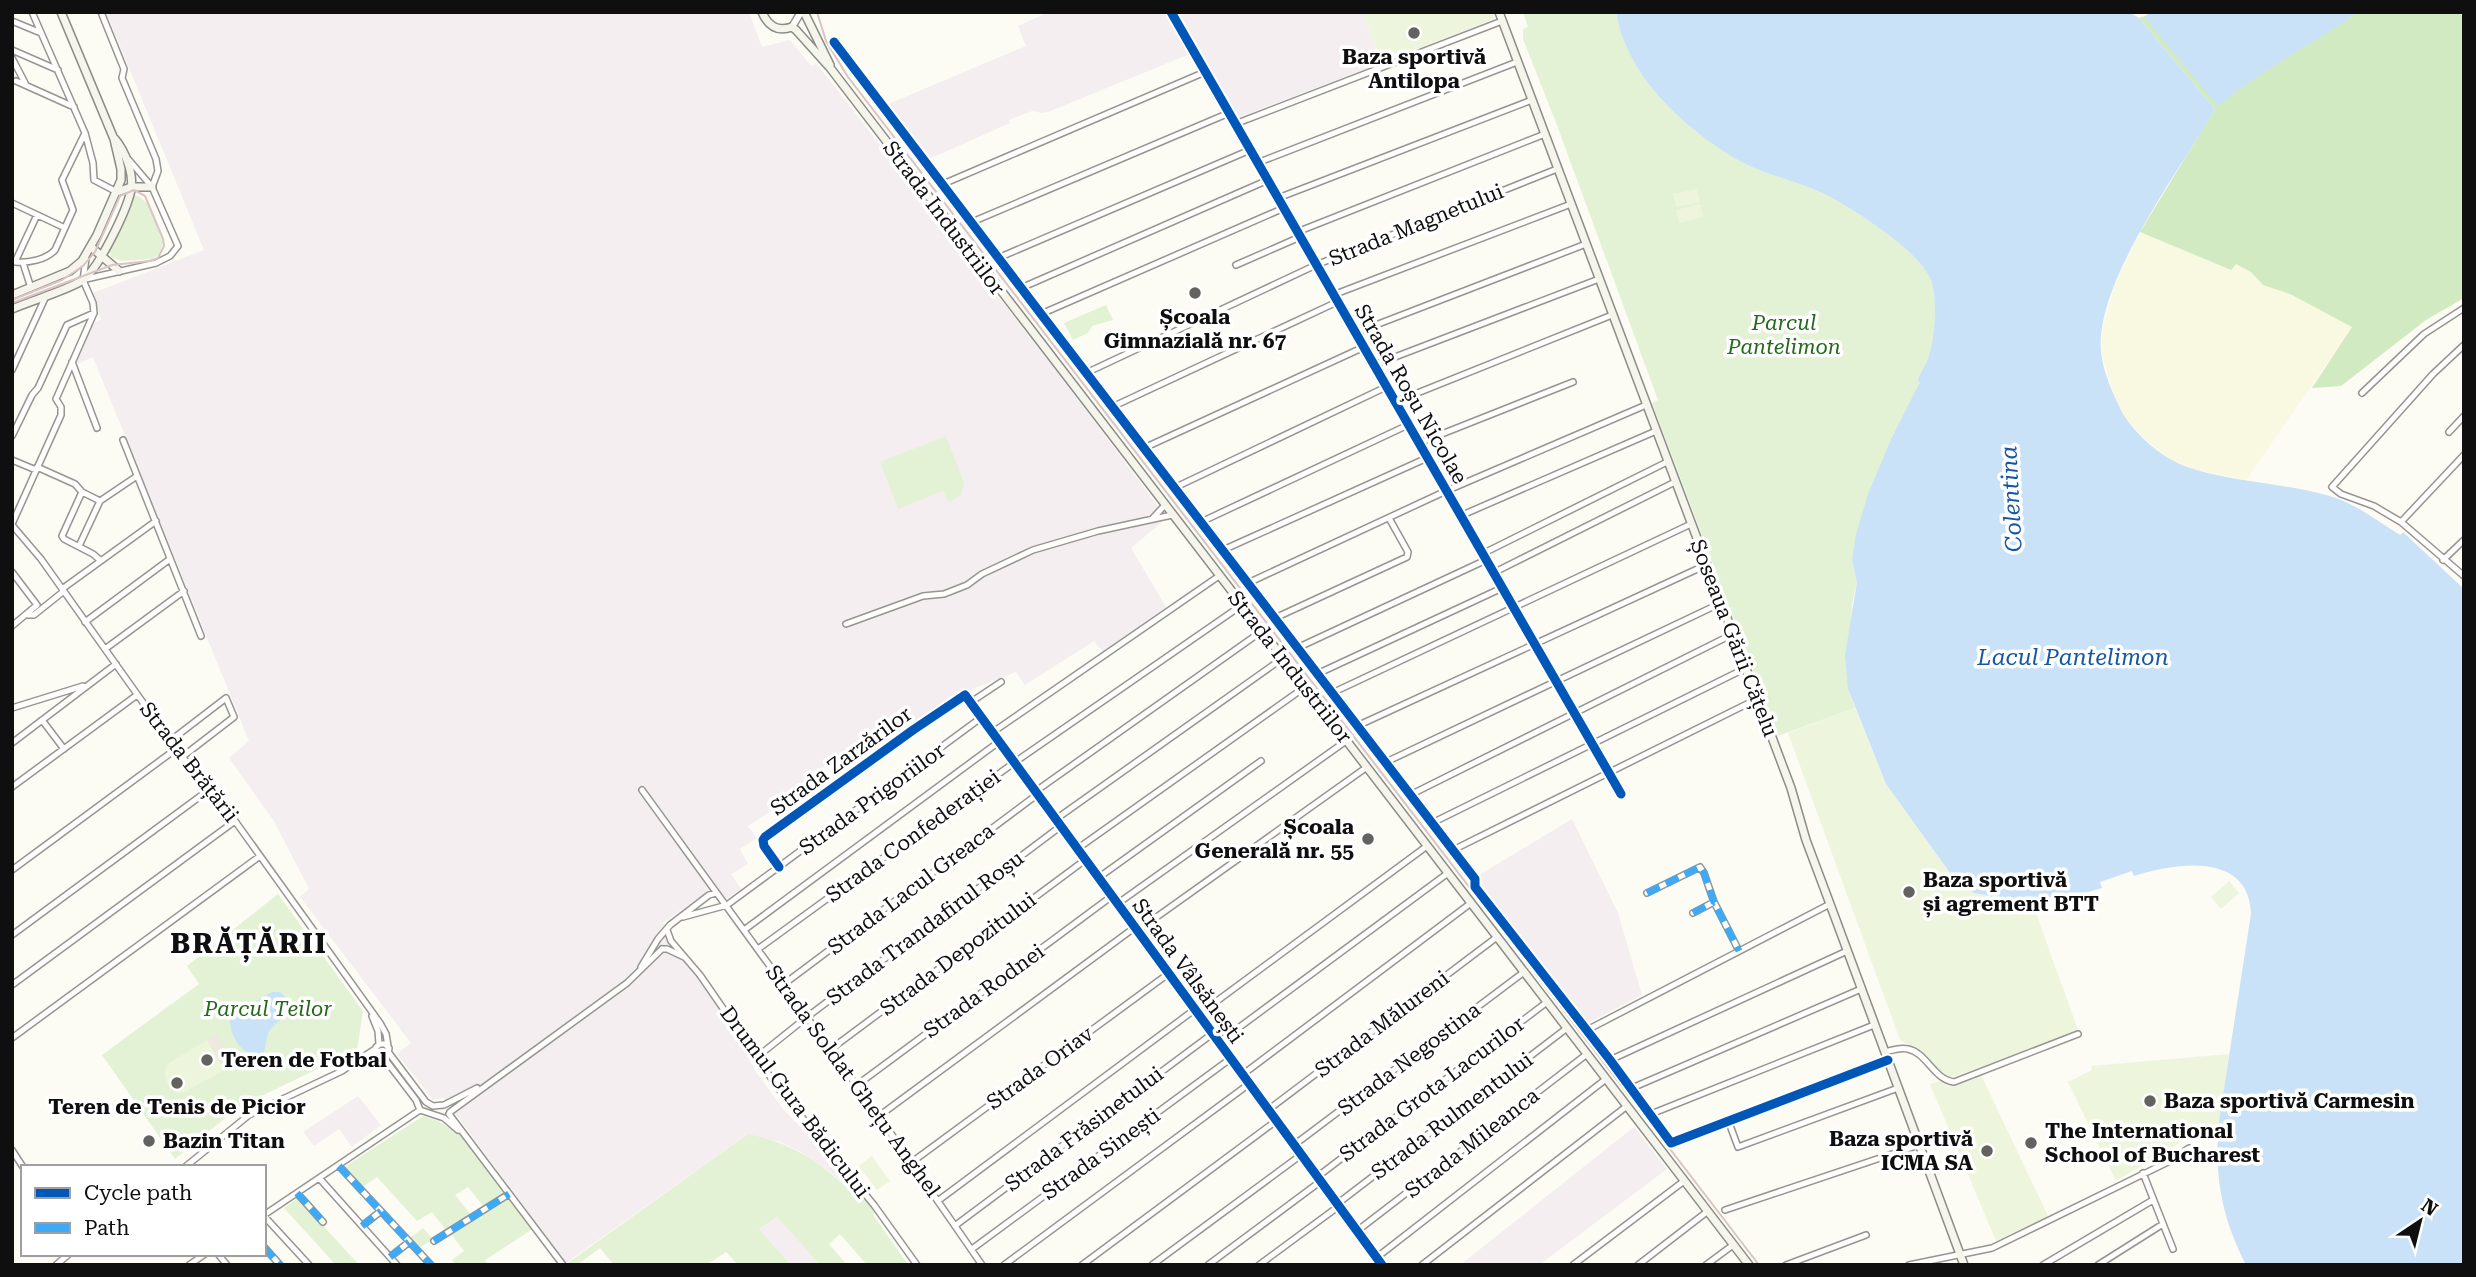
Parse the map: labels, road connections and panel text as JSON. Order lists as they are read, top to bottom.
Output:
{
  "streets": {
    "main road": ["Strada Industriilor", "Șoseaua Gării Cățelu"],
    "street": [
      "Strada Magnetului",
      "Strada Roșu Nicolae",
      "Strada Zarzărilor",
      "Strada Brățării",
      "Strada Prigoriilor",
      "Strada Confederației",
      "Strada Lacul Greaca",
      "Strada Trandafirul Roșu",
      "Strada Depozitului",
      "Strada Vâlsănești",
      "Strada Rodnei",
      "Strada Mălureni",
      "Strada Negostina",
      "Strada Oriav",
      "Strada Soldat Ghețu Anghel",
      "Strada Grota Lacurilor",
      "Drumul Gura Bădicului",
      "Strada Rulmentului",
      "Strada Frăsinetului",
      "Strada Mileanca",
      "Strada Sinești"
    ]
  },
  "crossings": [
    ["Strada Industriilor", "Strada Confederației"],
    ["Strada Industriilor", "Strada Lacul Greaca"],
    ["Strada Industriilor", "Strada Mălureni"],
    ["Strada Industriilor", "Strada Negostina"],
    ["Strada Industriilor", "Strada Grota Lacurilor"],
    ["Strada Industriilor", "Strada Rulmentului"],
    ["Strada Industriilor", "Strada Mileanca"],
    ["Strada Magnetului", "Strada Roșu Nicolae"],
    ["Strada Magnetului", "Șoseaua Gării Cățelu"],
    ["Strada Zarzărilor", "Strada Prigoriilor"],
    ["Strada Zarzărilor", "Strada Vâlsănești"],
    ["Strada Prigoriilor", "Strada Vâlsănești"],
    ["Strada Prigoriilor", "Strada Soldat Ghețu Anghel"],
    ["Strada Confederației", "Strada Vâlsănești"],
    ["Strada Confederației", "Strada Soldat Ghețu Anghel"],
    ["Strada Lacul Greaca", "Strada Vâlsănești"],
    ["Strada Lacul Greaca", "Strada Soldat Ghețu Anghel"],
    ["Strada Trandafirul Roșu", "Strada Vâlsănești"],
    ["Strada Trandafirul Roșu", "Strada Soldat Ghețu Anghel"],
    ["Strada Trandafirul Roșu", "Drumul Gura Bădicului"],
    ["Strada Depozitului", "Strada Vâlsănești"],
    ["Strada Depozitului", "Strada Soldat Ghețu Anghel"],
    ["Strada Vâlsănești", "Strada Rodnei"],
    ["Strada Vâlsănești", "Strada Mălureni"],
    ["Strada Vâlsănești", "Strada Negostina"],
    ["Strada Vâlsănești", "Strada Oriav"],
    ["Strada Vâlsănești", "Strada Grota Lacurilor"],
    ["Strada Vâlsănești", "Strada Rulmentului"],
    ["Strada Vâlsănești", "Strada Frăsinetului"],
    ["Strada Vâlsănești", "Strada Mileanca"],
    ["Strada Vâlsănești", "Strada Sinești"],
    ["Strada Rodnei", "Strada Soldat Ghețu Anghel"],
    ["Strada Oriav", "Strada Soldat Ghețu Anghel"],
    ["Strada Soldat Ghețu Anghel", "Strada Frăsinetului"],
    ["Strada Soldat Ghețu Anghel", "Strada Sinești"]
  ],
  "districts": ["BRĂȚĂRII"],
  "water": ["Colentina", "Lacul Pantelimon"],
  "parks": ["Parcul Pantelimon", "Parcul Teilor"],
  "places": [
    "Baza sportivă Antilopa",
    "Școala Gimnazială nr. 67",
    "Școala Generală nr. 55",
    "Baza sportivă și agrement BTT",
    "Teren de Fotbal",
    "Teren de Tenis de Picior",
    "Baza sportivă Carmesin",
    "Bazin Titan",
    "The International School of Bucharest",
    "Baza sportivă ICMA SA"
  ],
  "legend": ["Cycle path", "Path"],
  "north": "top right"
}
